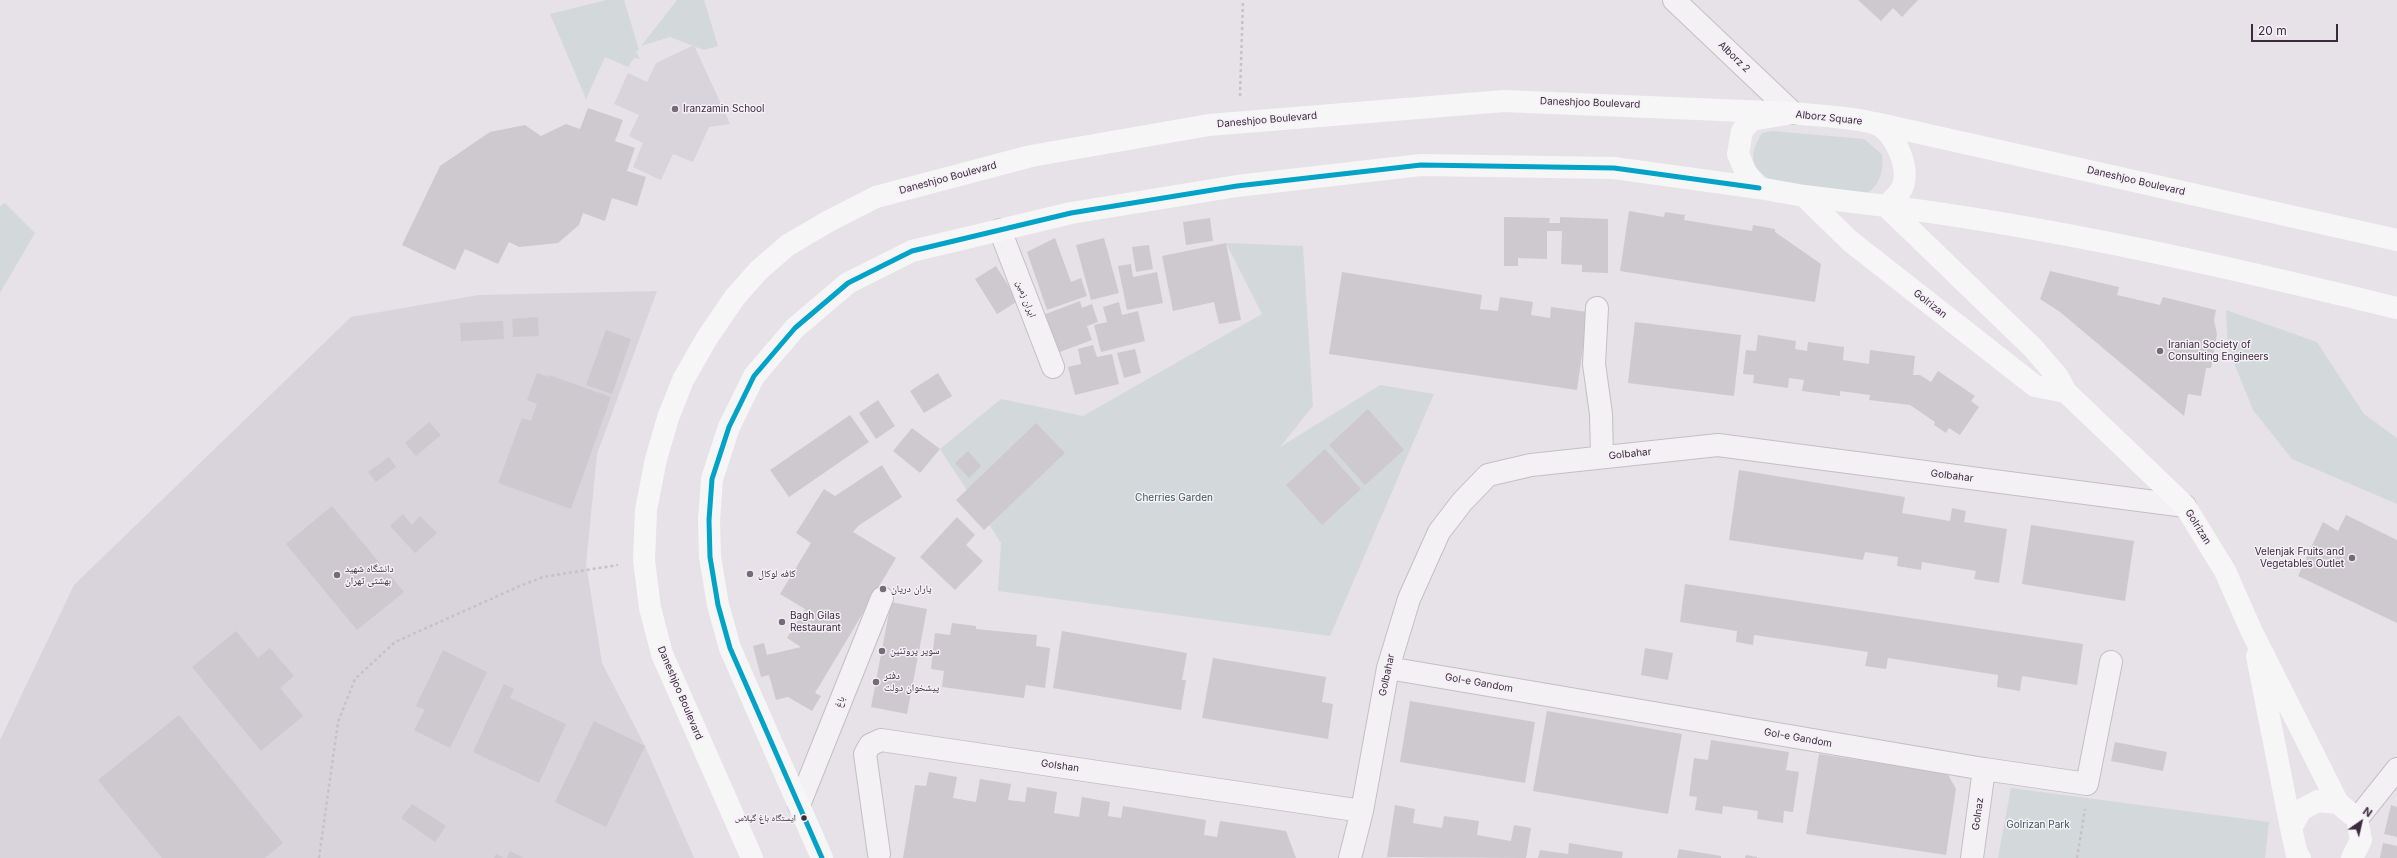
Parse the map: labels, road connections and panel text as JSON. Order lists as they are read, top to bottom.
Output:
{
  "streets": {
    "main road": ["Daneshjoo Boulevard", "Alborz Square", "Golrizan"],
    "street": [
      "Alborz 2",
      "ایران زمین",
      "Golbahar",
      "Gol-e Gandom",
      "باغ",
      "Golshan",
      "Golnaz"
    ]
  },
  "crossings": [
    ["Alborz 2", "Daneshjoo Boulevard"],
    ["Alborz 2", "Alborz Square"],
    ["Daneshjoo Boulevard", "Alborz Square"],
    ["Alborz Square", "Golrizan"],
    ["Golrizan", "Golbahar"],
    ["Golbahar", "Gol-e Gandom"],
    ["Golbahar", "Golshan"],
    ["Gol-e Gandom", "Golnaz"]
  ],
  "parks": ["Cherries Garden", "Golrizan Park"],
  "places": [
    "Iranzamin School",
    "Iranian Society of Consulting Engineers",
    "Velenjak Fruits and Vegetables Outlet",
    "کافه لوکال",
    "دانشگاه شهید بهشتی تهران",
    "یاران دریان",
    "Bagh Gilas Restaurant",
    "سوپر پروتئین",
    "دفتر پیشخوان دولت",
    "ایستگاه باغ گیلاس"
  ],
  "scale_bar": "20 m",
  "north": "top right"
}
